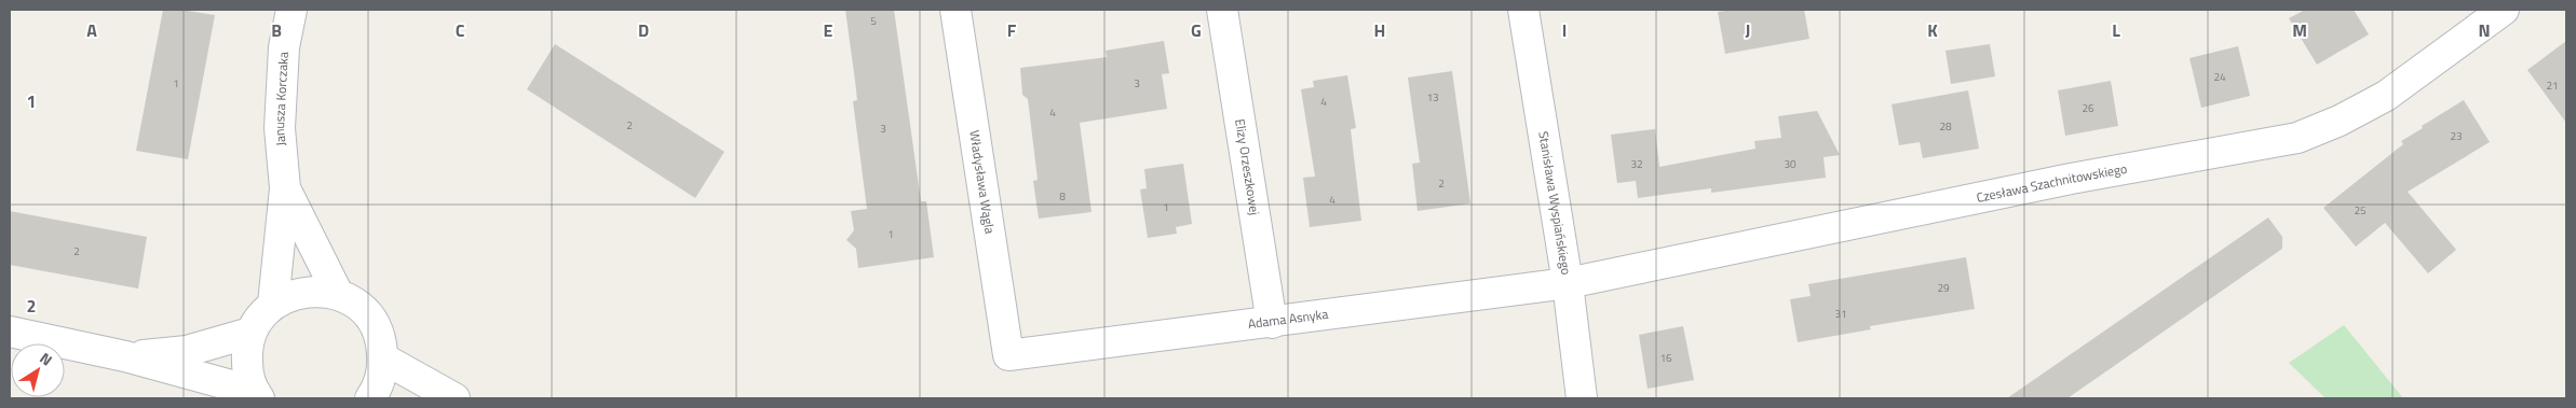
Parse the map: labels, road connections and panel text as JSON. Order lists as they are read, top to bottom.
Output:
{
  "streets": {
    "street": [
      "Janusza Korczaka",
      "Elizy Orzeszkowej",
      "Władysława Wągla",
      "Czesława Szachnitowskiego",
      "Stanisława Wyspiańskiego",
      "Adama Asnyka"
    ]
  },
  "crossings": [
    ["Elizy Orzeszkowej", "Adama Asnyka"],
    ["Władysława Wągla", "Adama Asnyka"],
    ["Czesława Szachnitowskiego", "Stanisława Wyspiańskiego"],
    ["Czesława Szachnitowskiego", "Adama Asnyka"],
    ["Stanisława Wyspiańskiego", "Adama Asnyka"]
  ],
  "house_numbers": [
    "5",
    "24",
    "1",
    "3",
    "21",
    "13",
    "4",
    "26",
    "4",
    "2",
    "28",
    "3",
    "23",
    "32",
    "30",
    "2",
    "8",
    "4",
    "1",
    "25",
    "1",
    "2",
    "29",
    "31",
    "16"
  ],
  "north": "top right",
  "grid": {
    "columns": [
      "A",
      "B",
      "C",
      "D",
      "E",
      "F",
      "G",
      "H",
      "I",
      "J",
      "K",
      "L",
      "M",
      "N"
    ],
    "rows": ["1", "2"]
  }
}
